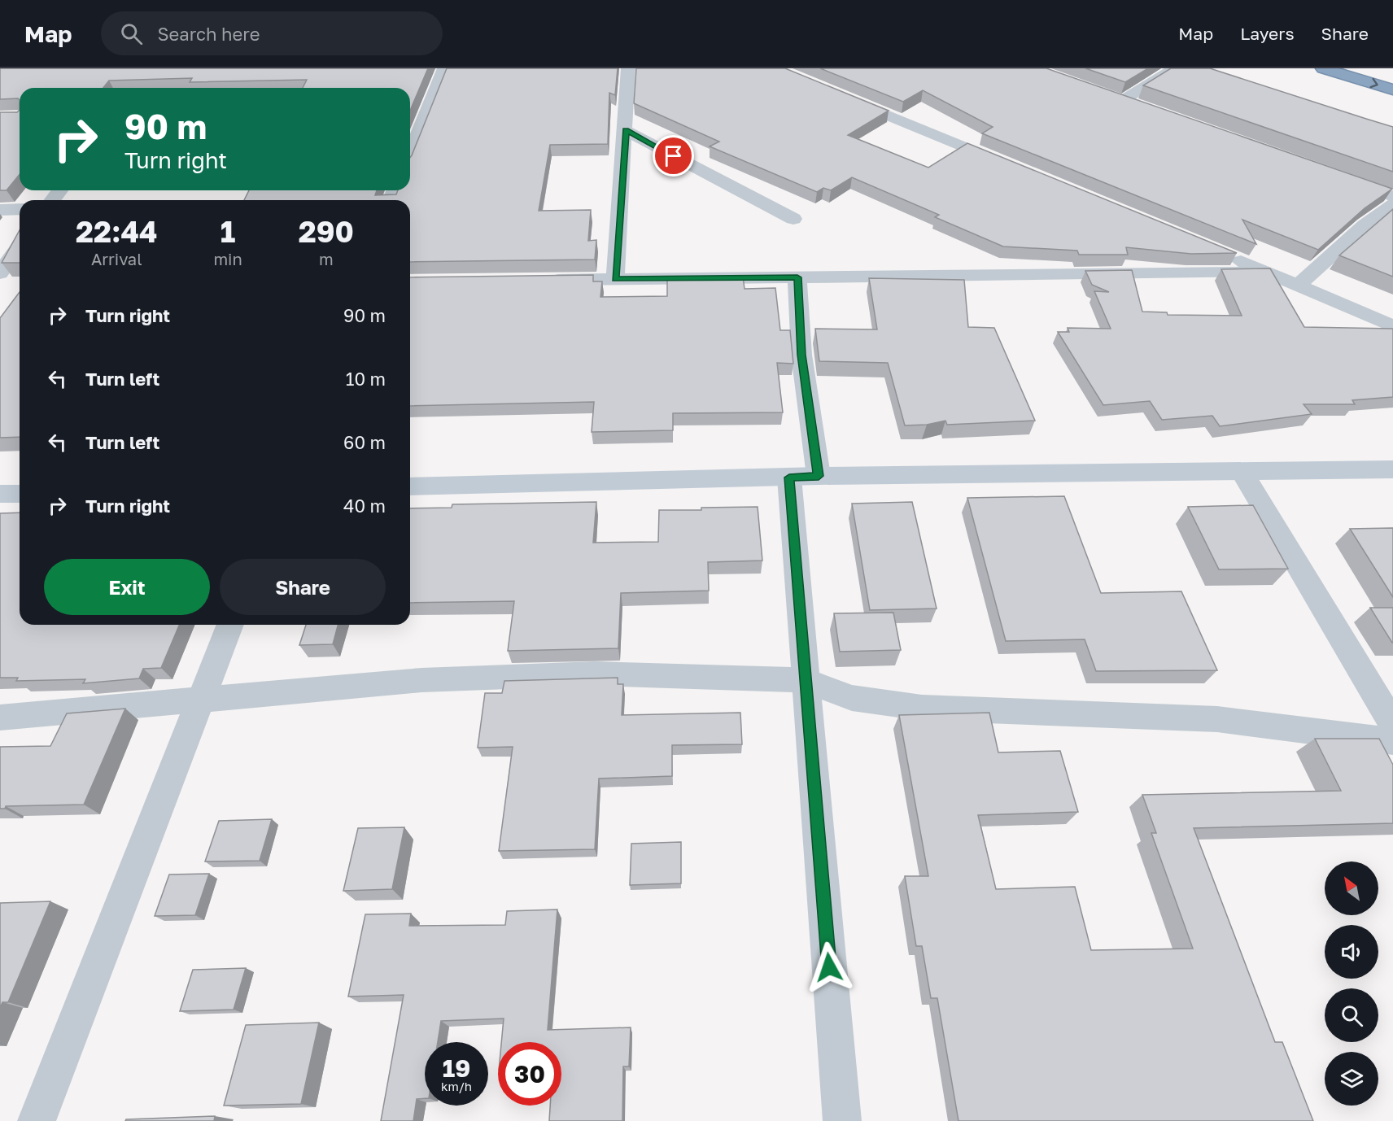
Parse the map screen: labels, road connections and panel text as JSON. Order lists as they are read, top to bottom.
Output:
{
  "north": "top left",
  "page": {
    "header": "Map",
    "search": "Search here",
    "nav": ["Map", "Layers", "Share"],
    "turn": ["90 m", "Turn right"],
    "eta": [
      "22:44",
      "Arrival",
      "1",
      "min",
      "290",
      "m"
    ],
    "list": [
      {
        "name": "Turn right",
        "value": "90 m"
      },
      {
        "name": "Turn left",
        "value": "10 m"
      },
      {
        "name": "Turn left",
        "value": "60 m"
      },
      {
        "name": "Turn right",
        "value": "40 m"
      }
    ],
    "buttons": ["Exit", "Share"],
    "speed": "19 km/h",
    "limit": "30"
  }
}
